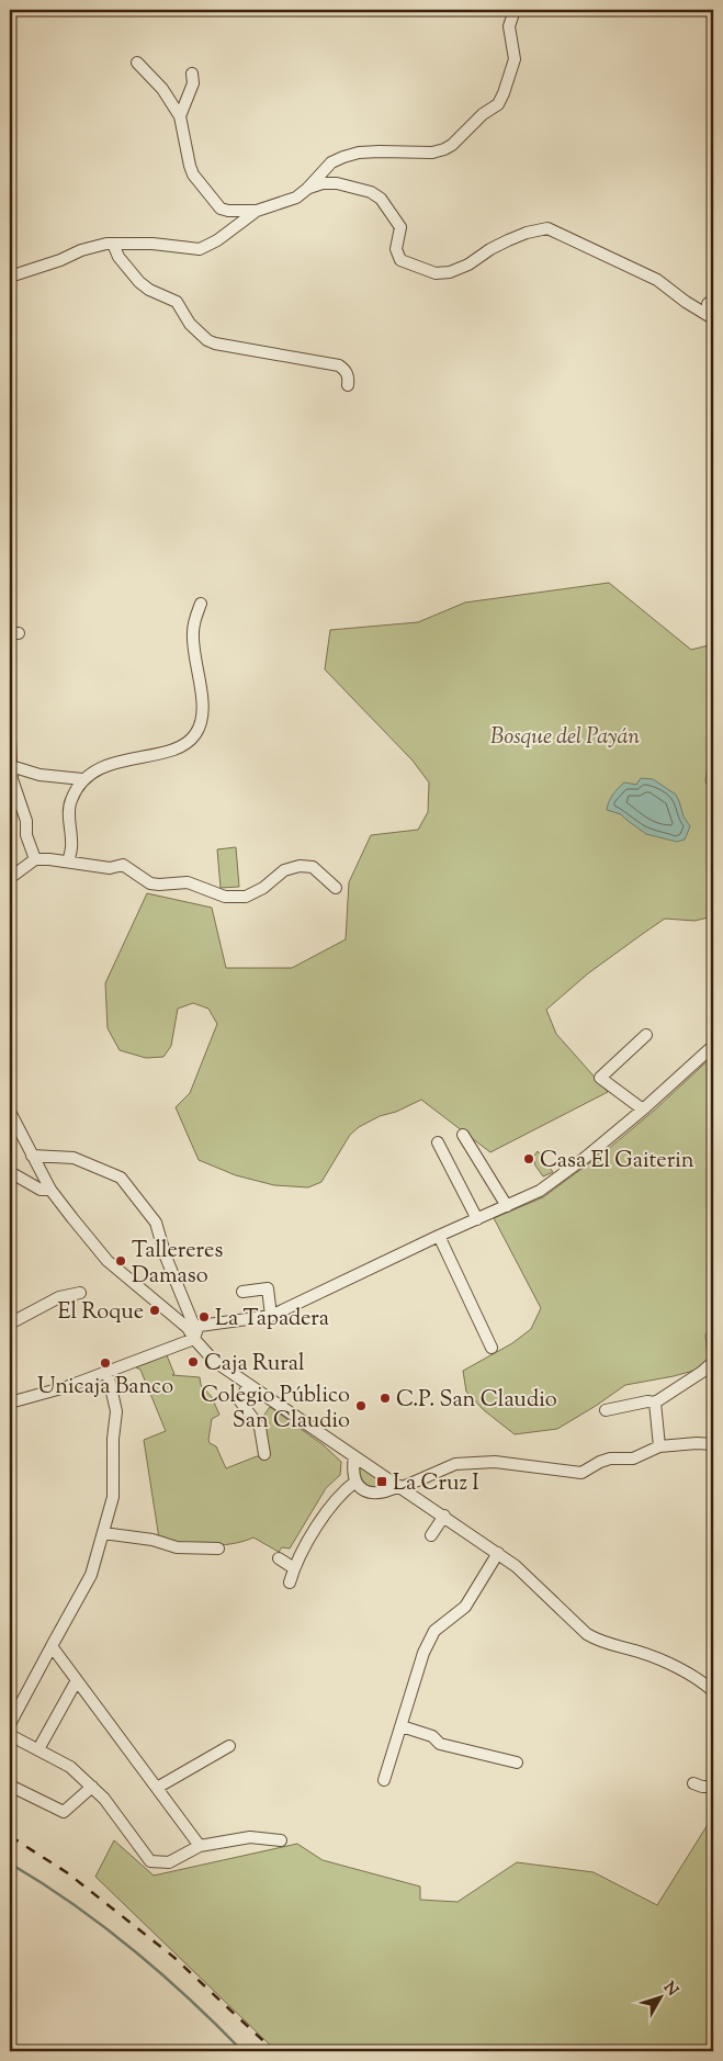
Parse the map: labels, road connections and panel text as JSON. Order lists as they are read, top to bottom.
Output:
{
  "parks": ["Bosque del Payán"],
  "places": {
    "other": [
      "Casa El Gaiterin",
      "Tallereres Damaso",
      "El Roque",
      "La Tapadera",
      "Caja Rural",
      "Unicaja Banco",
      "C.P. San Claudio",
      "Colegio Público San Claudio"
    ],
    "transit": ["La Cruz I"]
  },
  "north": "top right"
}
